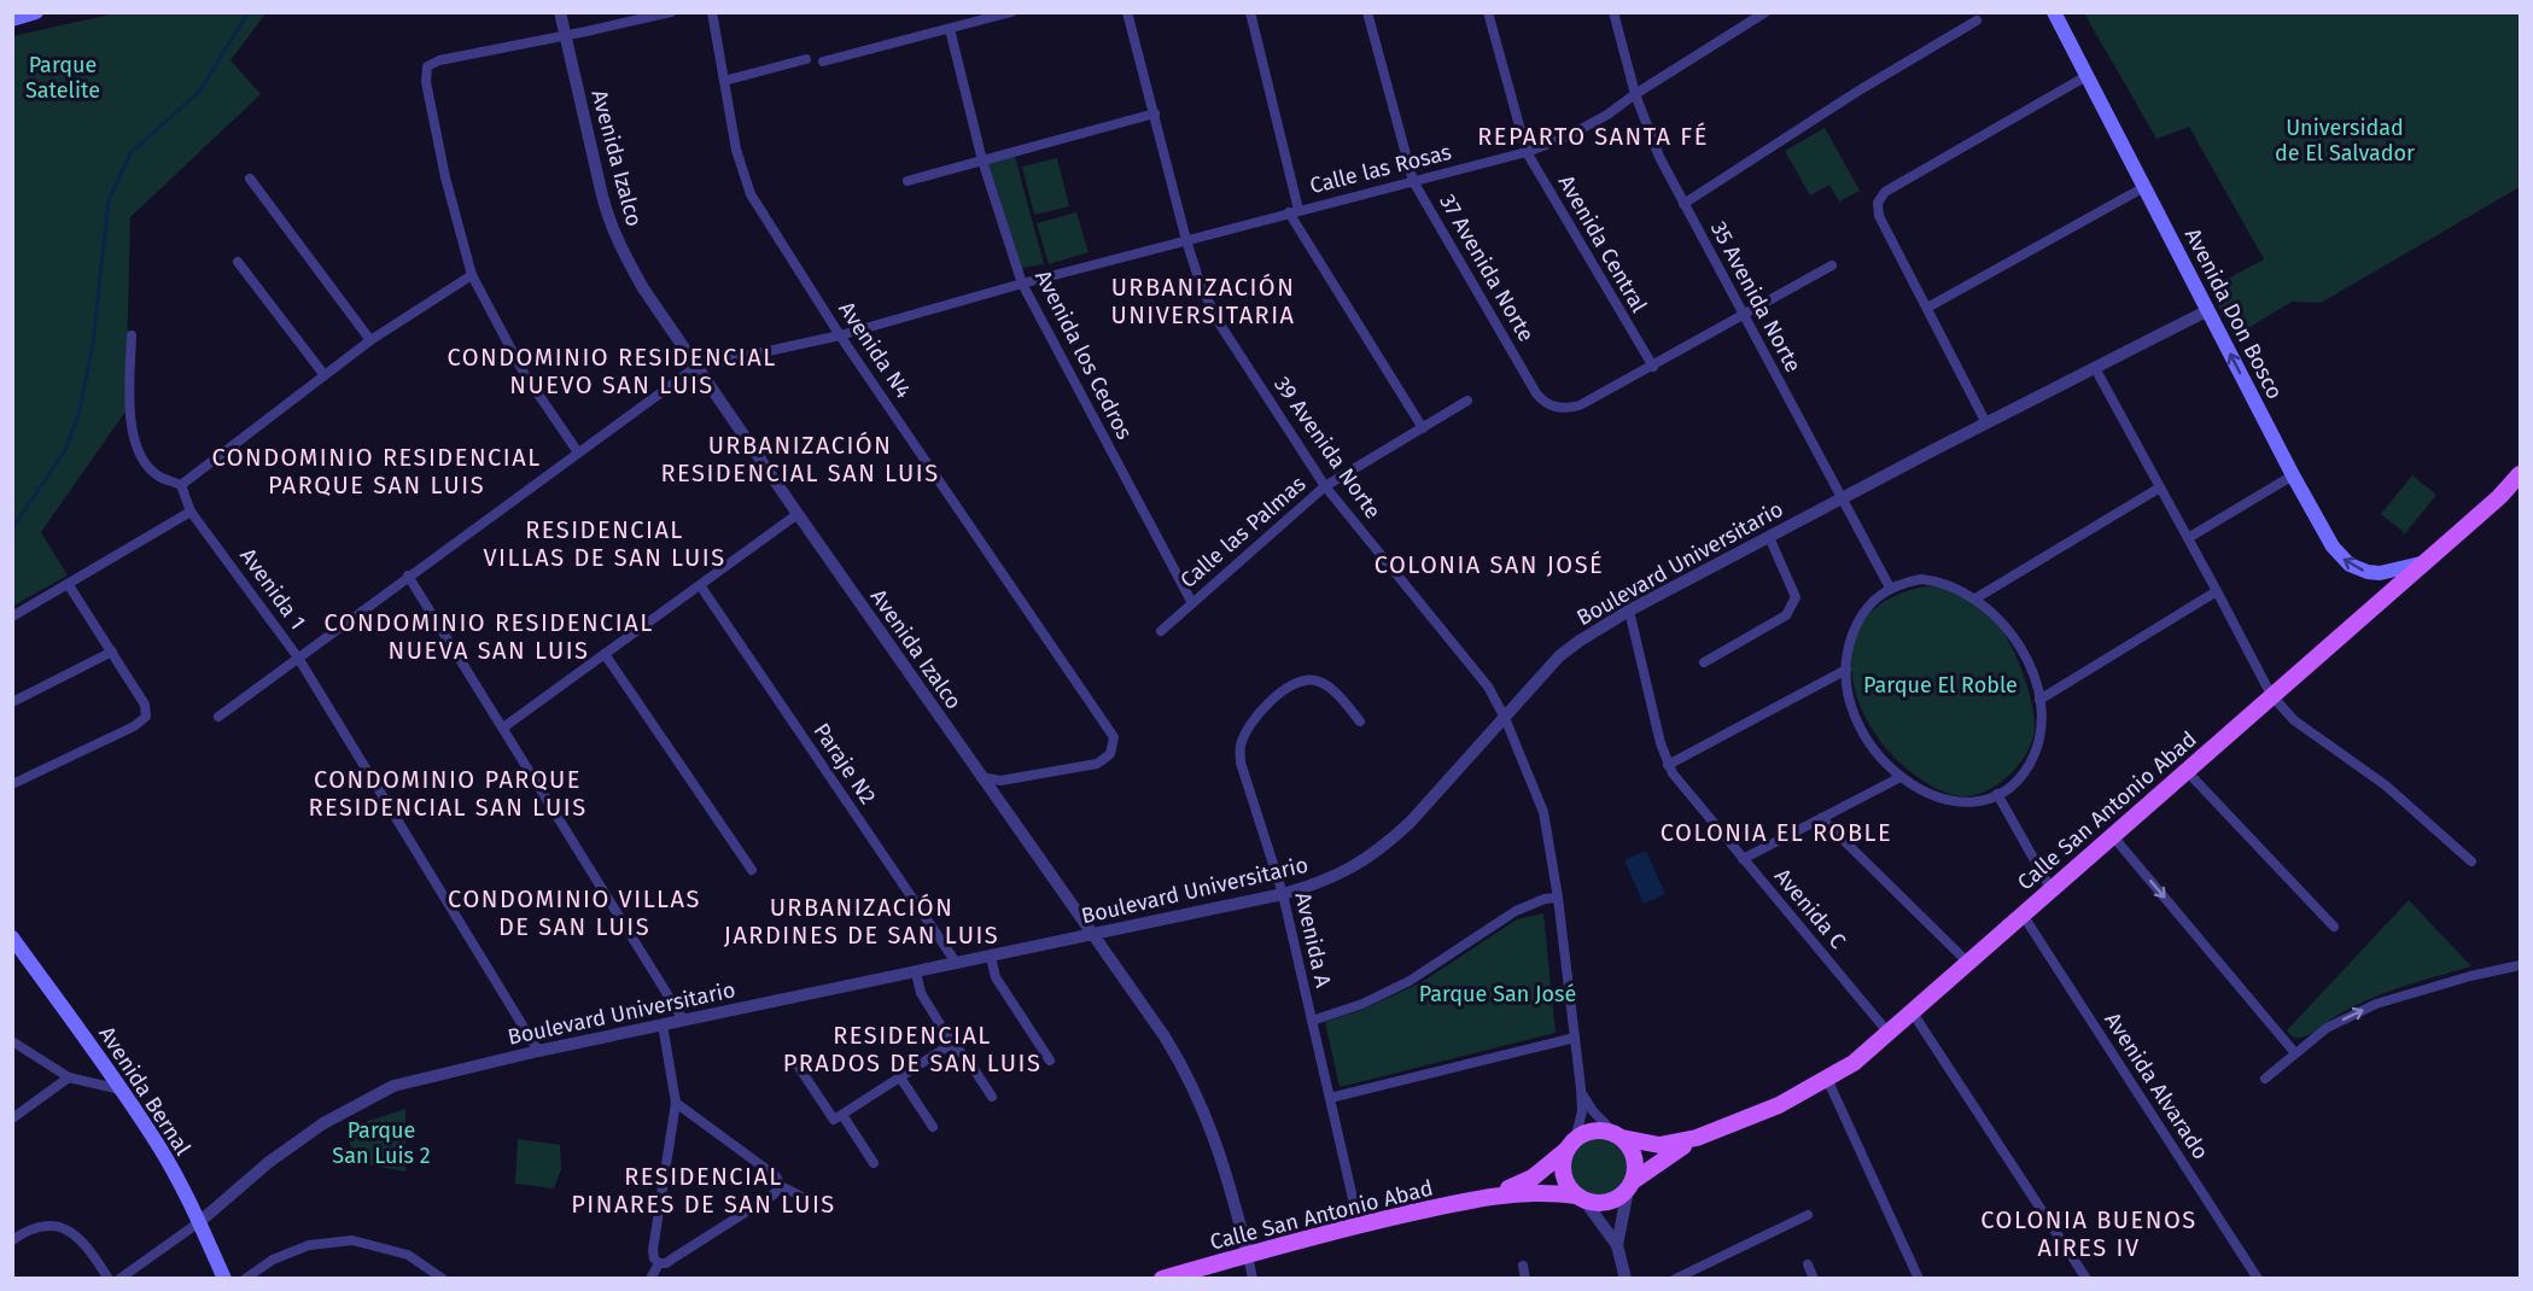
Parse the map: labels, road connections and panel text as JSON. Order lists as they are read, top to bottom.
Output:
{
  "streets": {
    "main road": ["Avenida Don Bosco", "Calle San Antonio Abad", "Avenida Bernal"],
    "street": [
      "Avenida Izalco",
      "Calle las Rosas",
      "Avenida Central",
      "37 Avenida Norte",
      "35 Avenida Norte",
      "Avenida N4",
      "Avenida los Cedros",
      "39 Avenida Norte",
      "Calle las Palmas",
      "Boulevard Universitario",
      "Avenida 1",
      "Paraje N2",
      "Avenida C",
      "Avenida A",
      "Avenida Alvarado"
    ]
  },
  "crossings": [
    ["Avenida Izalco", "Calle las Rosas"],
    ["Avenida Izalco", "Avenida N4"],
    ["Avenida Izalco", "Boulevard Universitario"],
    ["Avenida Izalco", "Calle San Antonio Abad"],
    ["Calle las Rosas", "Avenida Central"],
    ["Calle las Rosas", "37 Avenida Norte"],
    ["Calle las Rosas", "35 Avenida Norte"],
    ["Calle las Rosas", "Avenida N4"],
    ["Calle las Rosas", "Avenida los Cedros"],
    ["Calle las Rosas", "39 Avenida Norte"],
    ["Avenida Central", "37 Avenida Norte"],
    ["35 Avenida Norte", "Boulevard Universitario"],
    ["Avenida Don Bosco", "Boulevard Universitario"],
    ["Avenida Don Bosco", "Calle San Antonio Abad"],
    ["Avenida los Cedros", "Calle las Palmas"],
    ["39 Avenida Norte", "Calle las Palmas"],
    ["39 Avenida Norte", "Boulevard Universitario"],
    ["39 Avenida Norte", "Calle San Antonio Abad"],
    ["Boulevard Universitario", "Avenida 1"],
    ["Boulevard Universitario", "Paraje N2"],
    ["Boulevard Universitario", "Avenida C"],
    ["Boulevard Universitario", "Avenida A"],
    ["Boulevard Universitario", "Avenida Bernal"],
    ["Calle San Antonio Abad", "Avenida C"],
    ["Calle San Antonio Abad", "Avenida A"],
    ["Calle San Antonio Abad", "Avenida Alvarado"]
  ],
  "one_way": ["Avenida Don Bosco"],
  "districts": [
    "REPARTO SANTA FÉ",
    "URBANIZACIÓN UNIVERSITARIA",
    "CONDOMINIO RESIDENCIAL NUEVO SAN LUIS",
    "URBANIZACIÓN RESIDENCIAL SAN LUIS",
    "CONDOMINIO RESIDENCIAL PARQUE SAN LUIS",
    "RESIDENCIAL VILLAS DE SAN LUIS",
    "COLONIA SAN JOSÉ",
    "CONDOMINIO RESIDENCIAL NUEVA SAN LUIS",
    "CONDOMINIO PARQUE RESIDENCIAL SAN LUIS",
    "COLONIA EL ROBLE",
    "CONDOMINIO VILLAS DE SAN LUIS",
    "URBANIZACIÓN JARDINES DE SAN LUIS",
    "RESIDENCIAL PRADOS DE SAN LUIS",
    "RESIDENCIAL PINARES DE SAN LUIS",
    "COLONIA BUENOS AIRES IV"
  ],
  "parks": [
    "Parque Satelite",
    "Universidad de El Salvador",
    "Parque El Roble",
    "Parque San José",
    "Parque San Luis 2"
  ]
}
